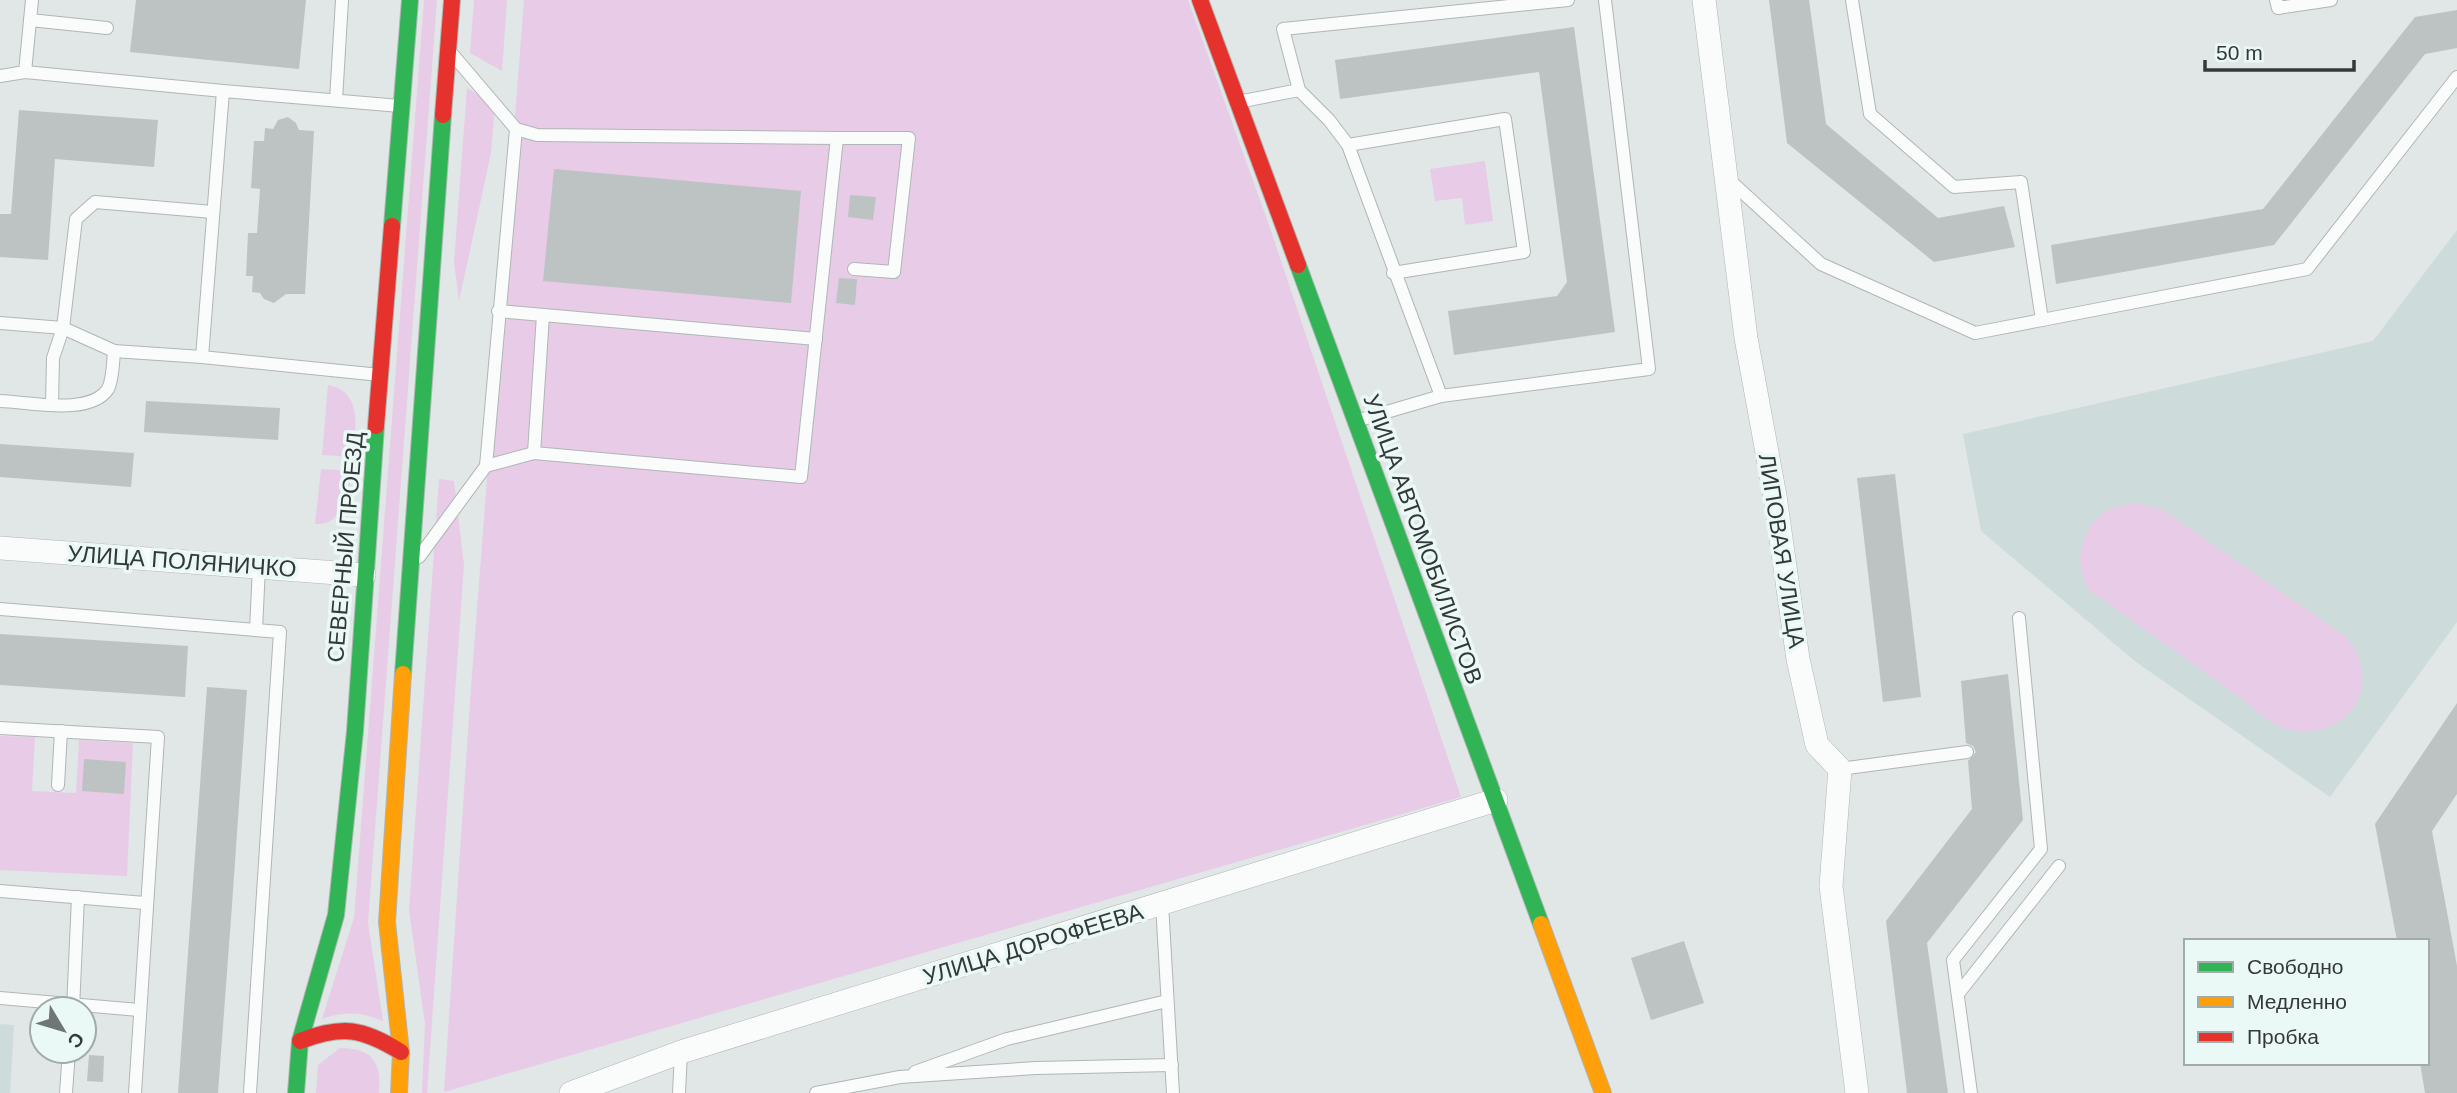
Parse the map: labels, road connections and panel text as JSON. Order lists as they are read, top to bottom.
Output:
{
  "streets": {
    "main road": ["УЛИЦА АВТОМОБИЛИСТОВ", "СЕВЕРНЫЙ ПРОЕЗД"],
    "street": ["ЛИПОВАЯ УЛИЦА", "УЛИЦА ПОЛЯНИЧКО", "УЛИЦА ДОРОФЕЕВА"]
  },
  "crossings": [
    ["УЛИЦА АВТОМОБИЛИСТОВ", "УЛИЦА ДОРОФЕЕВА"],
    ["СЕВЕРНЫЙ ПРОЕЗД", "УЛИЦА ПОЛЯНИЧКО"]
  ],
  "legend": ["Свободно", "Медленно", "Пробка"],
  "scale_bar": "50 m",
  "north": "bottom right"
}
